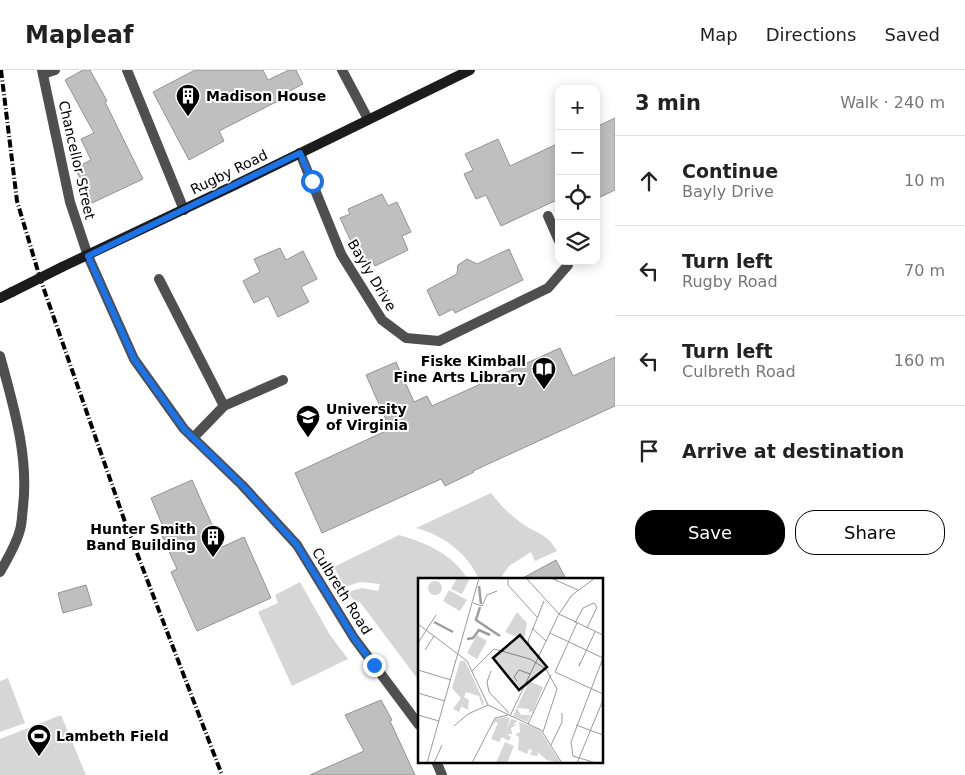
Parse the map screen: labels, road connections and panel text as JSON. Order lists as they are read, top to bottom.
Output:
{
  "streets": {
    "main road": ["Rugby Road"],
    "street": ["Chancellor Street", "Bayly Drive", "Culbreth Road"]
  },
  "crossings": [
    ["Chancellor Street", "Rugby Road"],
    ["Chancellor Street", "Culbreth Road"],
    ["Rugby Road", "Bayly Drive"],
    ["Rugby Road", "Culbreth Road"]
  ],
  "places": {
    "building": ["Madison House", "Hunter Smith Band Building"],
    "library": ["Fiske Kimball Fine Arts Library"],
    "school or university": ["University of Virginia"],
    "sports": ["Lambeth Field"]
  },
  "page": {
    "header": "Mapleaf",
    "nav": ["Map", "Directions", "Saved"],
    "heading": ["3 min", "Walk · 240 m"],
    "map_buttons": ["+", "−"],
    "list": [
      ["Continue", "Bayly Drive", "10 m"],
      ["Turn left", "Rugby Road", "70 m"],
      ["Turn left", "Culbreth Road", "160 m"],
      "Arrive at destination"
    ],
    "buttons": ["Save", "Share"]
  }
}
